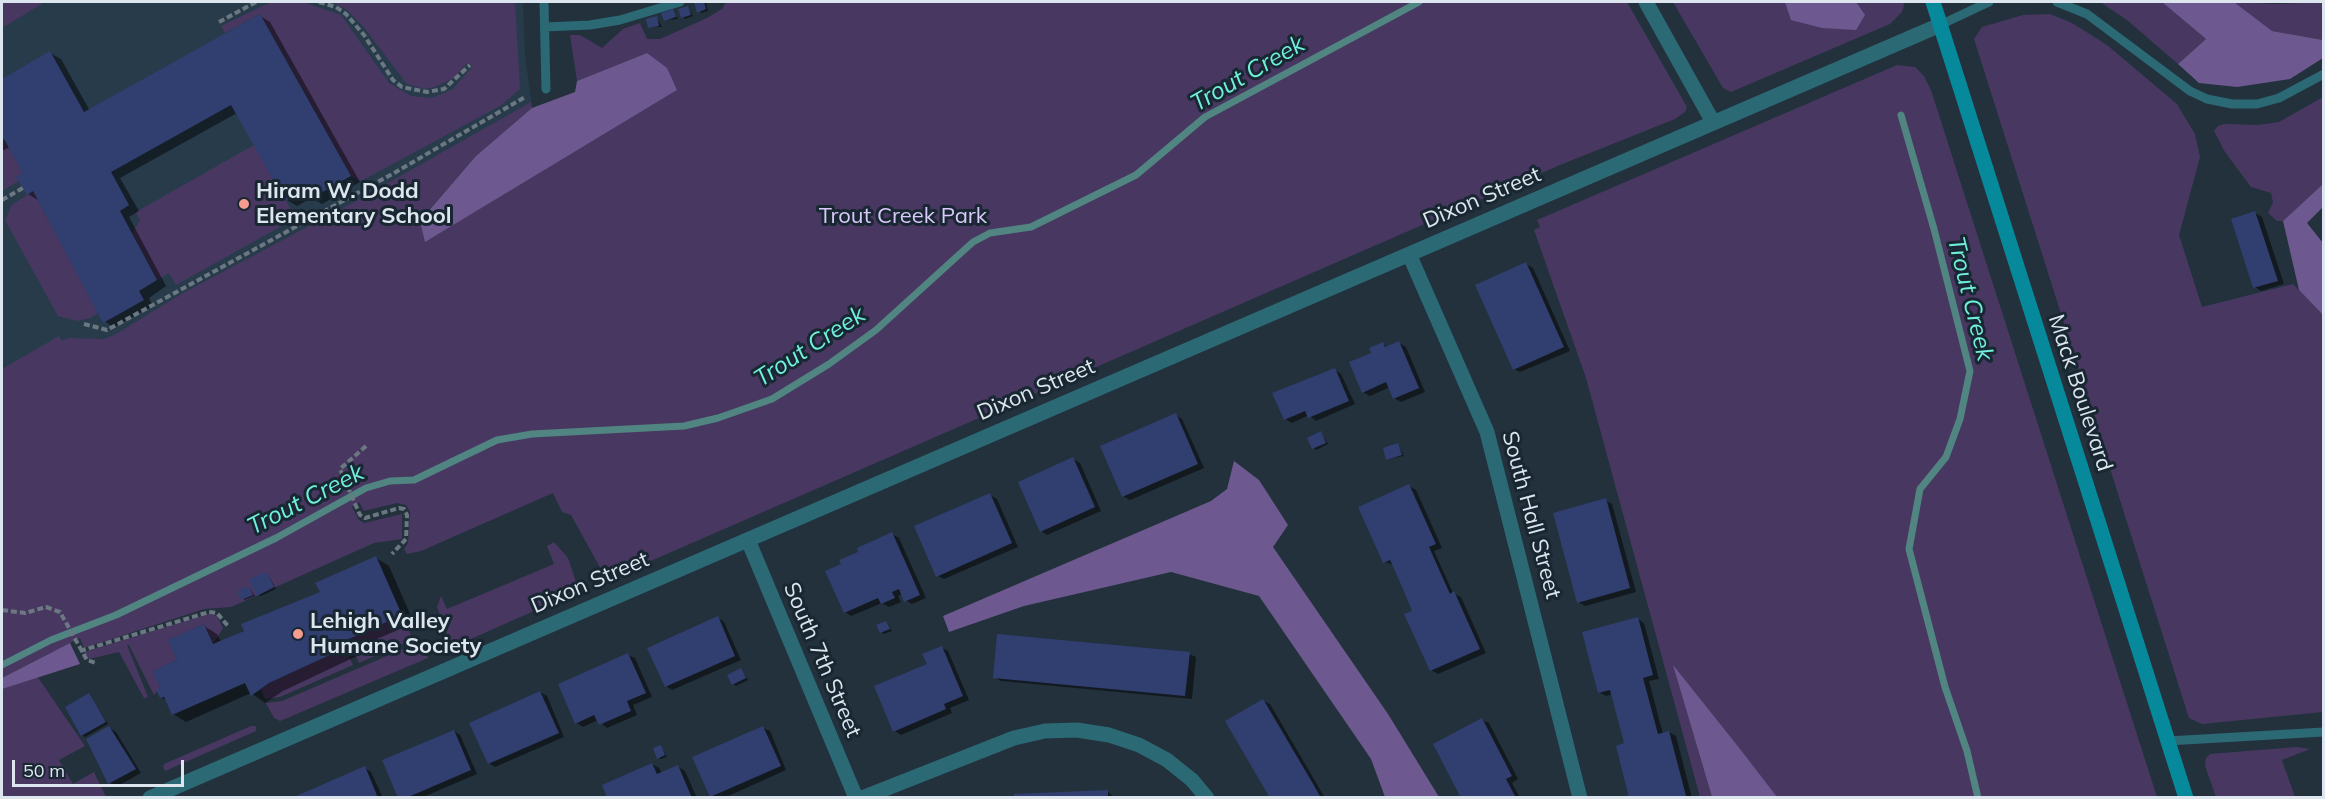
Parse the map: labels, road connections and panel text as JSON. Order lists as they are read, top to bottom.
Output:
{
  "streets": {
    "main road": ["Mack Boulevard"],
    "street": ["Dixon Street", "South Hall Street", "South 7th Street"]
  },
  "crossings": [
    ["Dixon Street", "Mack Boulevard"],
    ["Dixon Street", "South Hall Street"],
    ["Dixon Street", "South 7th Street"]
  ],
  "water": ["Trout Creek"],
  "parks": ["Trout Creek Park"],
  "places": ["Hiram W. Dodd Elementary School", "Lehigh Valley Humane Society"],
  "scale_bar": "50 m"
}
